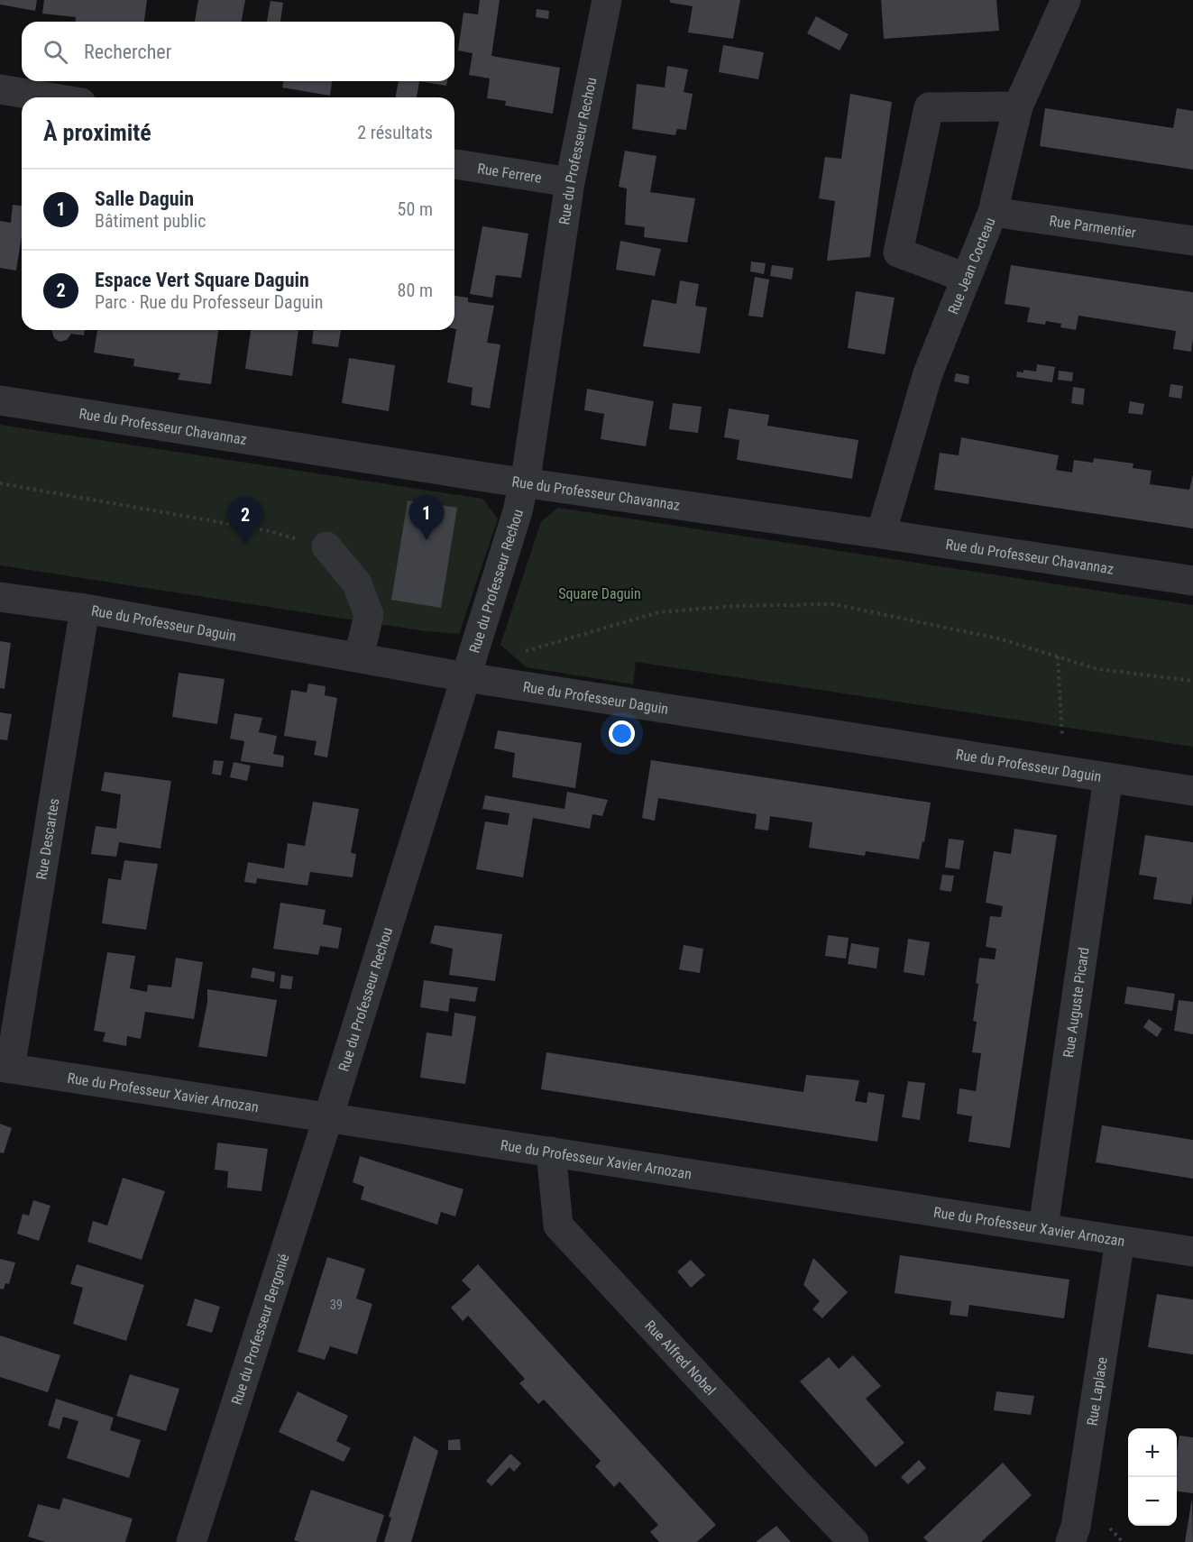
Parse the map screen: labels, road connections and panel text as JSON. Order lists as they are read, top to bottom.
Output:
{
  "streets": {
    "street": [
      "Rue du Professeur Rechou",
      "Rue Ferrere",
      "Rue Parmentier",
      "Rue Jean Cocteau",
      "Rue du Professeur Chavannaz",
      "Rue du Professeur Daguin",
      "Rue Descartes",
      "Rue Auguste Picard",
      "Rue du Professeur Xavier Arnozan",
      "Rue du Professeur Bergonié",
      "Rue Alfred Nobel",
      "Rue Laplace"
    ]
  },
  "crossings": [
    ["Rue du Professeur Rechou", "Rue Ferrere"],
    ["Rue du Professeur Rechou", "Rue du Professeur Chavannaz"],
    ["Rue du Professeur Rechou", "Rue du Professeur Daguin"],
    ["Rue du Professeur Rechou", "Rue du Professeur Xavier Arnozan"],
    ["Rue du Professeur Rechou", "Rue du Professeur Bergonié"],
    ["Rue Parmentier", "Rue Jean Cocteau"],
    ["Rue Jean Cocteau", "Rue du Professeur Chavannaz"],
    ["Rue du Professeur Daguin", "Rue Descartes"],
    ["Rue du Professeur Daguin", "Rue Auguste Picard"],
    ["Rue Descartes", "Rue du Professeur Xavier Arnozan"],
    ["Rue Auguste Picard", "Rue du Professeur Xavier Arnozan"],
    ["Rue du Professeur Xavier Arnozan", "Rue du Professeur Bergonié"],
    ["Rue du Professeur Xavier Arnozan", "Rue Alfred Nobel"],
    ["Rue du Professeur Xavier Arnozan", "Rue Laplace"]
  ],
  "parks": ["Square Daguin"],
  "house_numbers": ["39"],
  "page": {
    "search": "Rechercher",
    "heading": ["À proximité", "2 résultats"],
    "list": [
      {
        "mark": "1",
        "name": "Salle Daguin",
        "note": "Bâtiment public",
        "value": "50 m"
      },
      {
        "mark": "2",
        "name": "Espace Vert Square Daguin",
        "note": "Parc · Rue du Professeur Daguin",
        "value": "80 m"
      }
    ],
    "pins": ["1", "2"],
    "map_buttons": ["+", "−"]
  }
}
